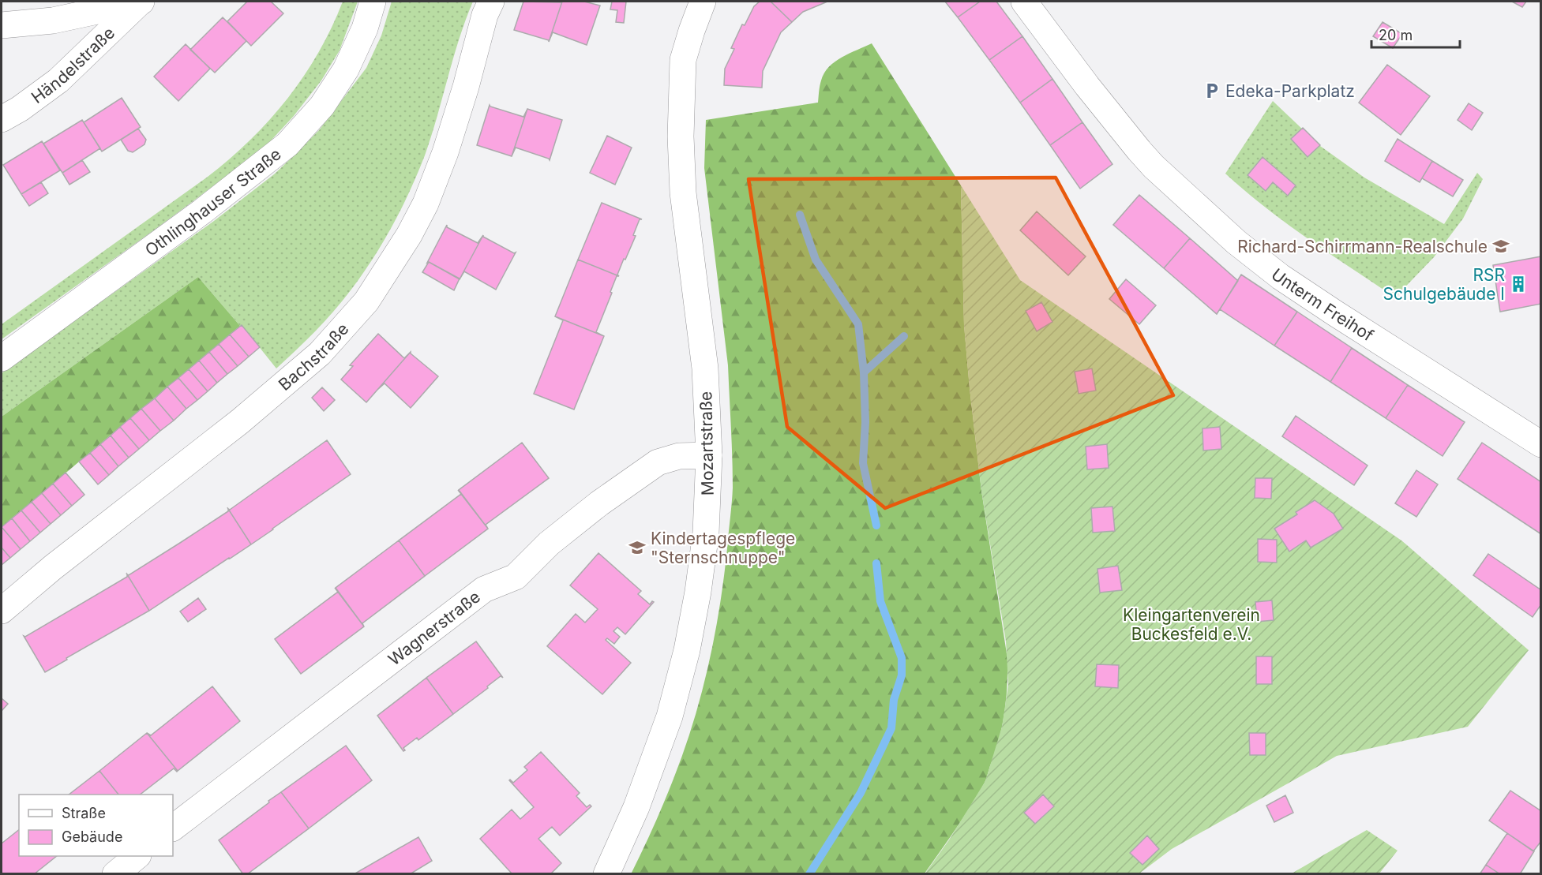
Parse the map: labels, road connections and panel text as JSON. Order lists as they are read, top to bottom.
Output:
{
  "streets": {
    "street": [
      "Händelstraße",
      "Othlinghauser Straße",
      "Unterm Freihof",
      "Bachstraße",
      "Mozartstraße",
      "Wagnerstraße"
    ]
  },
  "crossings": [
    ["Mozartstraße", "Wagnerstraße"]
  ],
  "parks": ["Kleingartenverein Buckesfeld e.V."],
  "places": {
    "parking": ["Edeka-Parkplatz"],
    "school or university": ["Richard-Schirrmann-Realschule", "Kindertagespflege \"Sternschnuppe\""],
    "building": ["RSR Schulgebäude I"]
  },
  "legend": ["Straße", "Gebäude"],
  "scale_bar": "20 m"
}
